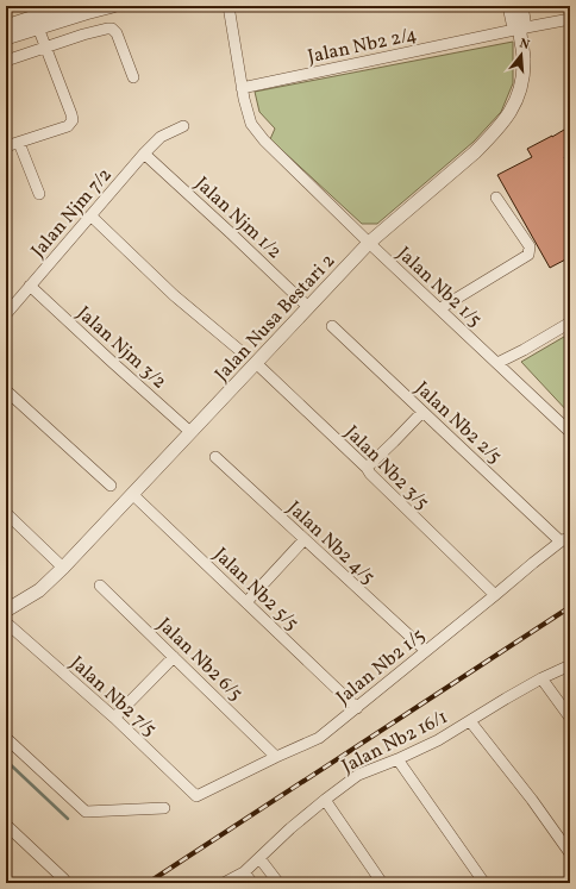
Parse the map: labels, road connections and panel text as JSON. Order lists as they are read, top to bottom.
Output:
{
  "streets": {
    "street": [
      "Jalan Nb2 2/4",
      "Jalan Njm 7/2",
      "Jalan Njm 1/2",
      "Jalan Nb2 1/5",
      "Jalan Nusa Bestari 2",
      "Jalan Njm 3/2",
      "Jalan Nb2 2/5",
      "Jalan Nb2 3/5",
      "Jalan Nb2 4/5",
      "Jalan Nb2 5/5",
      "Jalan Nb2 6/5",
      "Jalan Nb2 7/5",
      "Jalan Nb2 16/1"
    ]
  },
  "crossings": [
    ["Jalan Nb2 2/4", "Jalan Nb2 1/5"],
    ["Jalan Nb2 2/4", "Jalan Nusa Bestari 2"],
    ["Jalan Njm 7/2", "Jalan Njm 1/2"],
    ["Jalan Njm 7/2", "Jalan Njm 3/2"],
    ["Jalan Njm 1/2", "Jalan Nusa Bestari 2"],
    ["Jalan Nb2 1/5", "Jalan Nusa Bestari 2"],
    ["Jalan Nb2 1/5", "Jalan Nb2 2/5"],
    ["Jalan Nb2 1/5", "Jalan Nb2 3/5"],
    ["Jalan Nb2 1/5", "Jalan Nb2 4/5"],
    ["Jalan Nb2 1/5", "Jalan Nb2 5/5"],
    ["Jalan Nb2 1/5", "Jalan Nb2 6/5"],
    ["Jalan Nb2 1/5", "Jalan Nb2 7/5"],
    ["Jalan Nusa Bestari 2", "Jalan Njm 3/2"],
    ["Jalan Nusa Bestari 2", "Jalan Nb2 3/5"],
    ["Jalan Nusa Bestari 2", "Jalan Nb2 5/5"]
  ],
  "north": "top"
}
